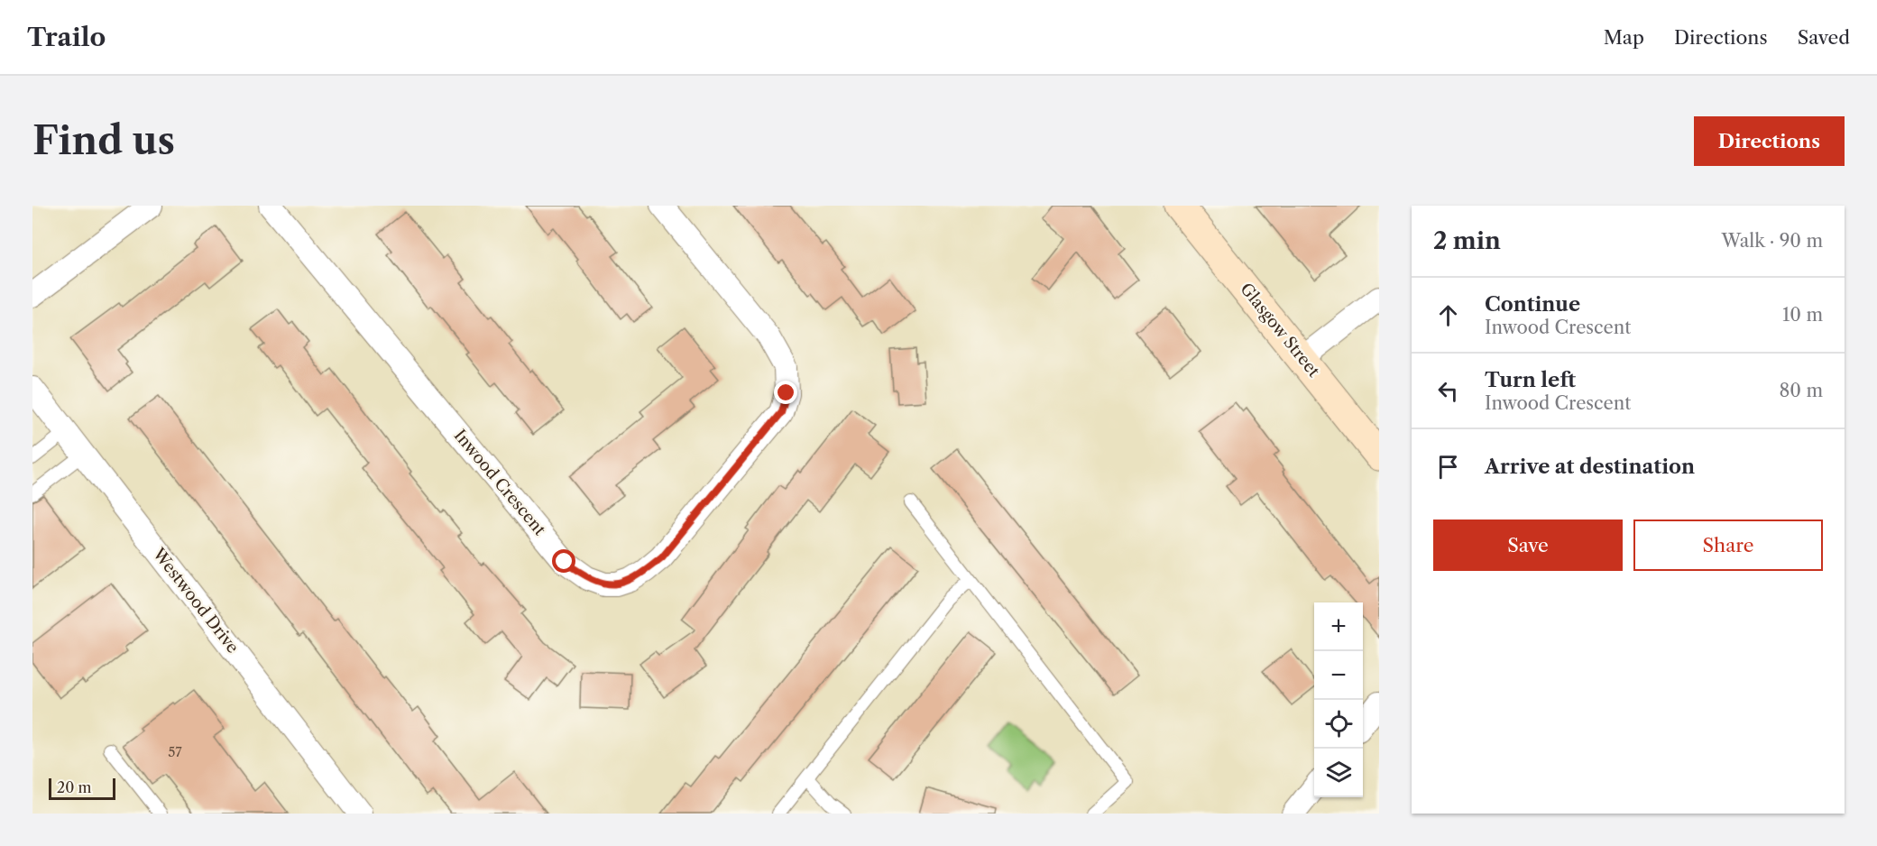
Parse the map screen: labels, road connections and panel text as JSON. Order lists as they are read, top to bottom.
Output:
{
  "streets": {
    "street": ["Glasgow Street", "Inwood Crescent", "Westwood Drive"]
  },
  "house_numbers": ["57"],
  "scale_bar": "20 m",
  "page": {
    "header": "Trailo",
    "nav": ["Map", "Directions", "Saved"],
    "buttons": [
      "Directions",
      ["Save", "Share"]
    ],
    "title": "Find us",
    "heading": ["2 min", "Walk · 90 m"],
    "list": [
      ["Continue", "Inwood Crescent", "10 m"],
      ["Turn left", "Inwood Crescent", "80 m"],
      "Arrive at destination"
    ],
    "map_buttons": ["+", "−"],
    "scale": "20 m"
  }
}
